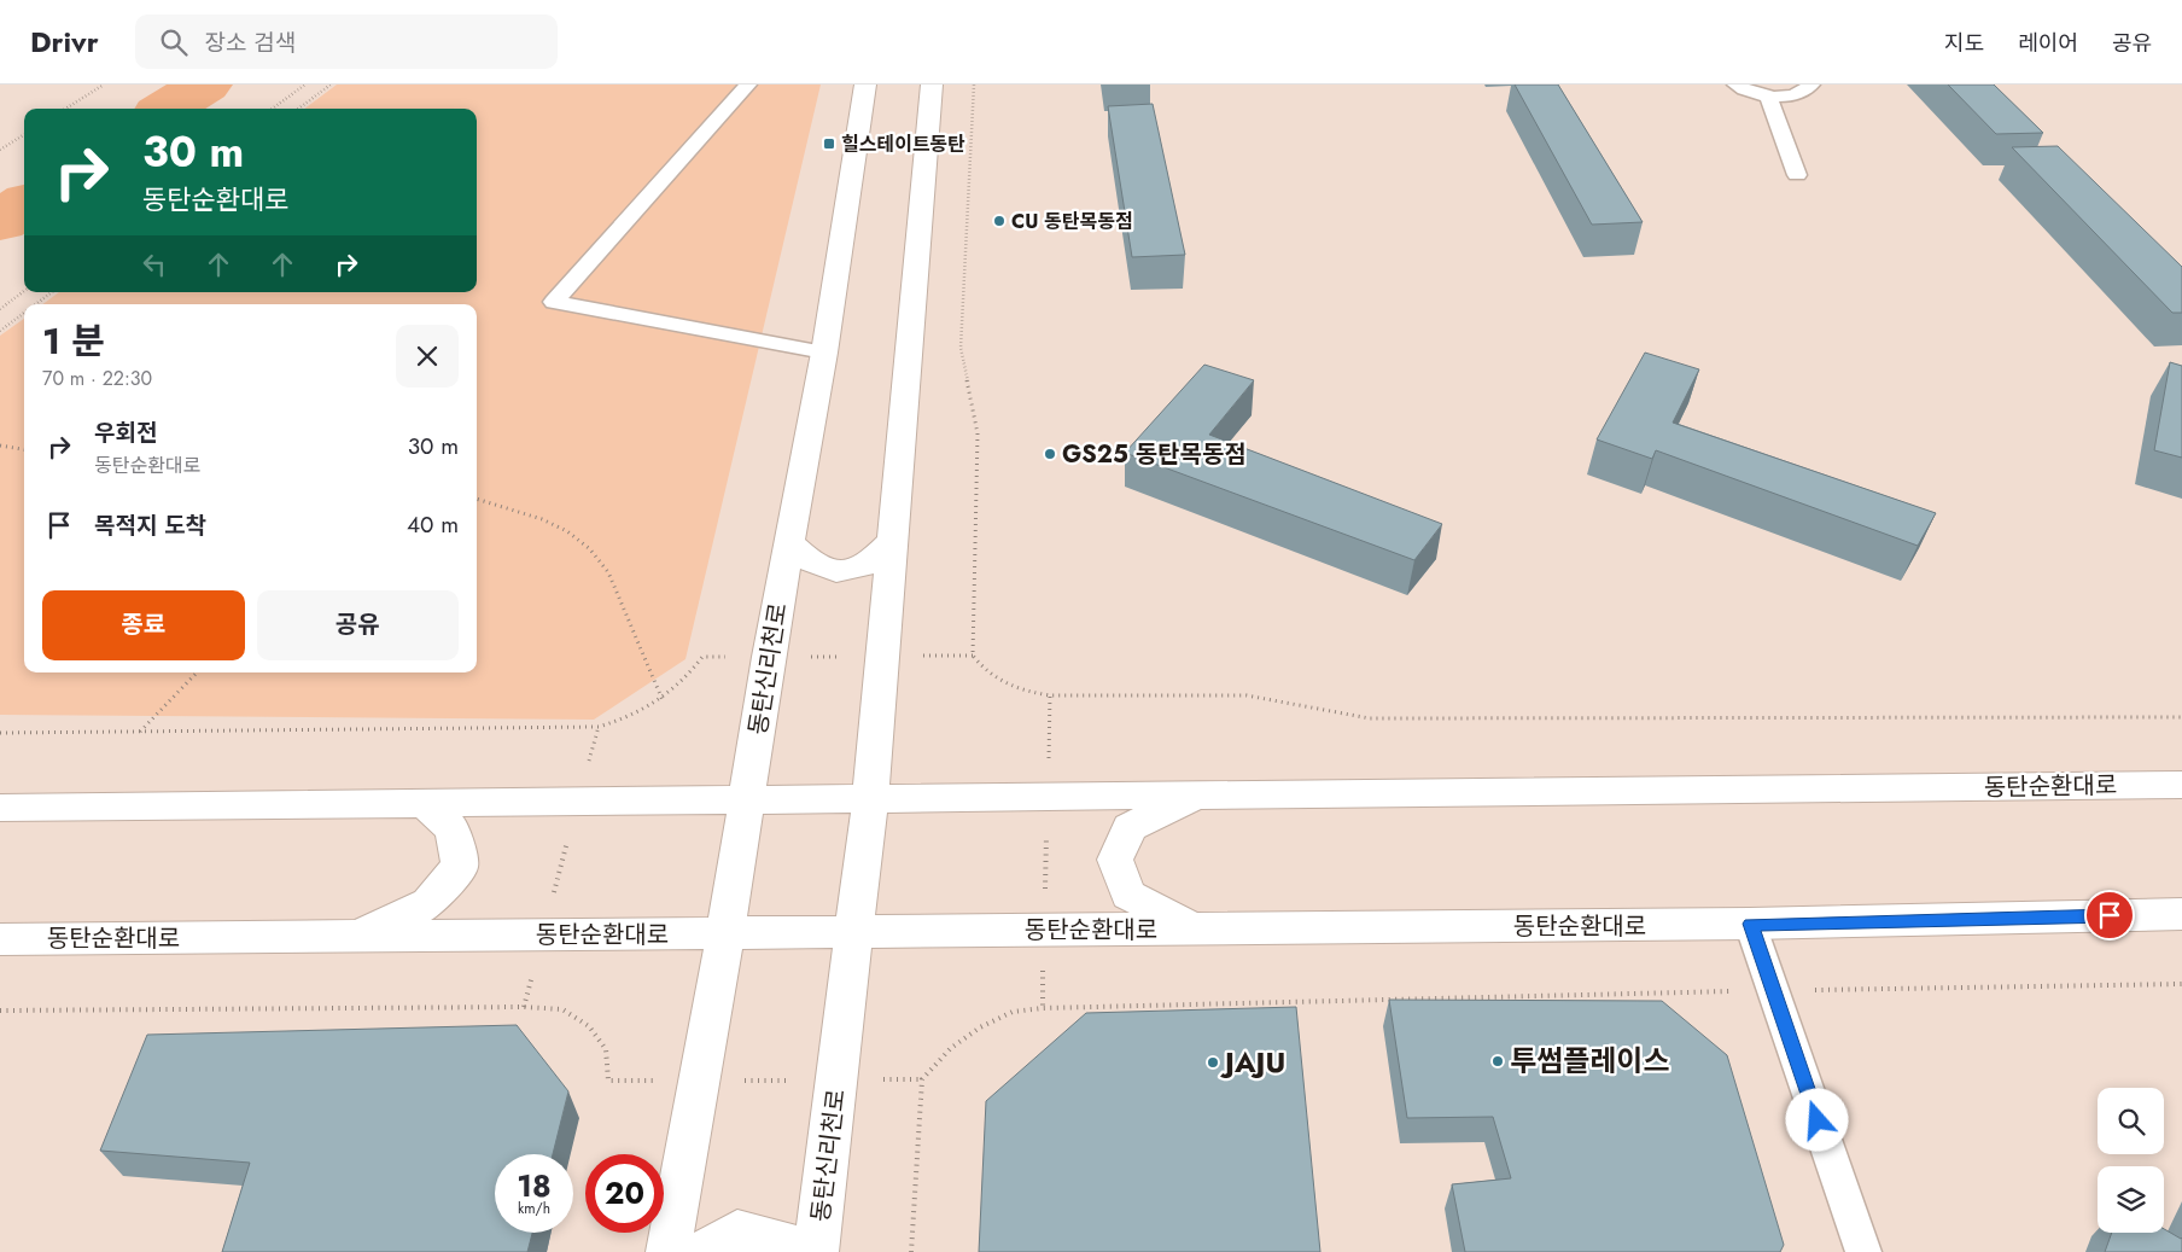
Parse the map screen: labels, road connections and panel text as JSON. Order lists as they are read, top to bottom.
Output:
{
  "streets": {
    "main road": ["동탄신리천로", "동탄순환대로"]
  },
  "crossings": [
    ["동탄신리천로", "동탄순환대로"]
  ],
  "places": {
    "transit": ["힐스테이트동탄"],
    "other": [
      "CU 동탄목동점",
      "GS25 동탄목동점",
      "투썸플레이스",
      "JAJU"
    ]
  },
  "page": {
    "header": "Drivr",
    "search": "장소 검색",
    "nav": ["지도", "레이어", "공유"],
    "turn": ["30 m", "동탄순환대로"],
    "heading": ["1 분", "70 m · 22:30"],
    "list": [
      {
        "name": "우회전",
        "note": "동탄순환대로",
        "value": "30 m"
      },
      {
        "name": "목적지 도착",
        "value": "40 m"
      }
    ],
    "buttons": ["종료", "공유"],
    "speed": "18 km/h",
    "limit": "20"
  }
}
